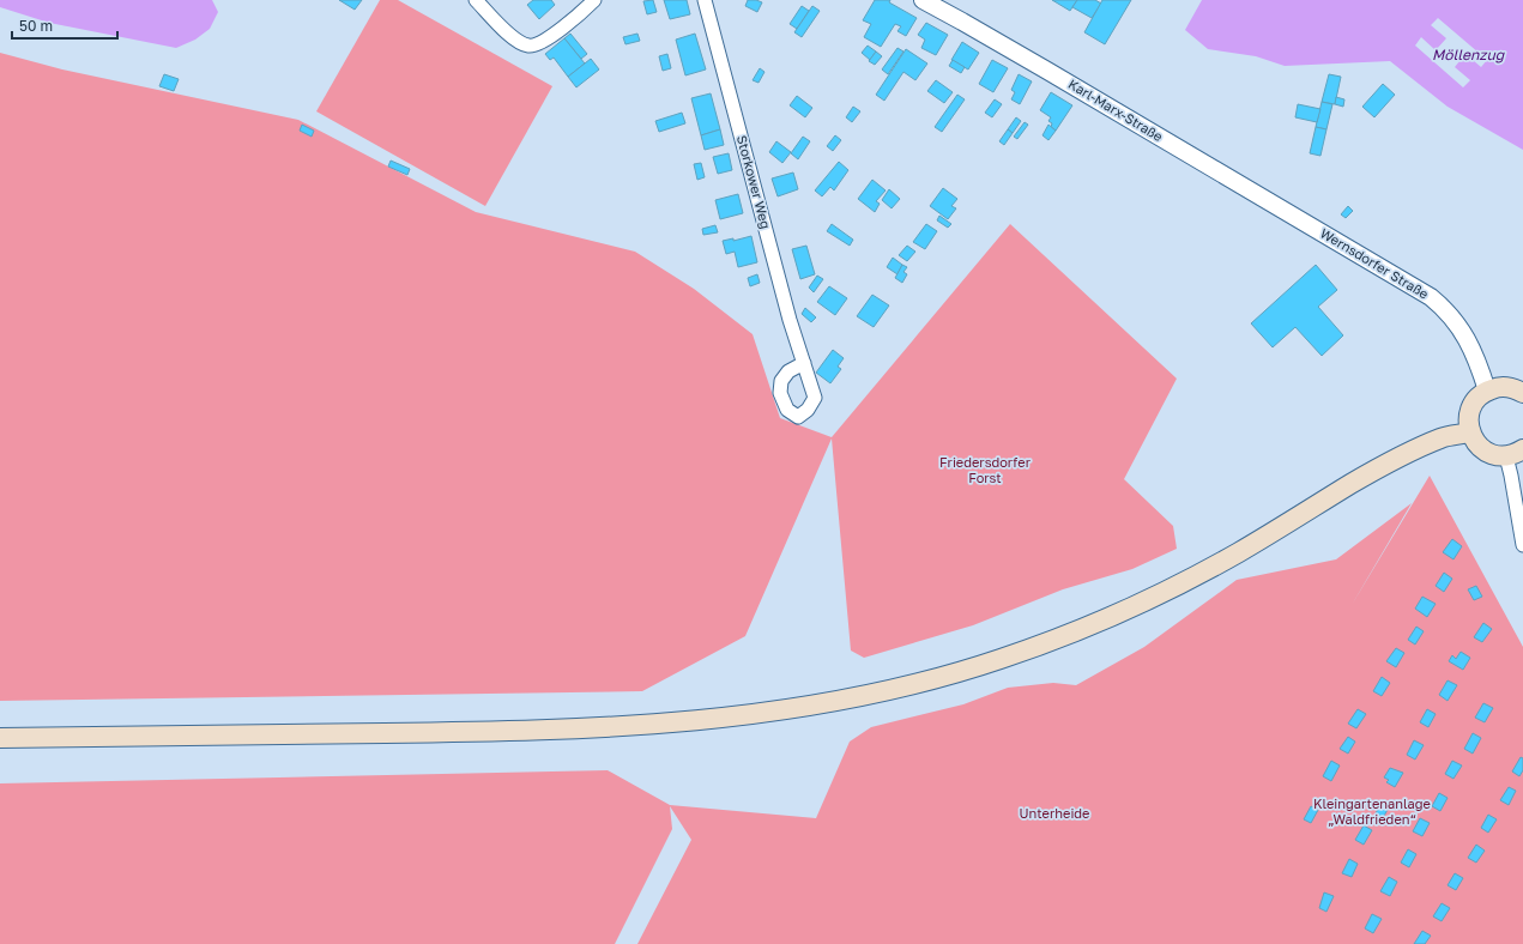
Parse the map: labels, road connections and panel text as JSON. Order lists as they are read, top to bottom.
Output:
{
  "streets": {
    "street": ["Karl-Marx-Straße", "Storkower Weg", "Wernsdorfer Straße"]
  },
  "crossings": [
    ["Karl-Marx-Straße", "Wernsdorfer Straße"]
  ],
  "water": ["Möllenzug"],
  "parks": ["Friedersdorfer Forst", "Kleingartenanlage „Waldfrieden“", "Unterheide"],
  "scale_bar": "50 m"
}
